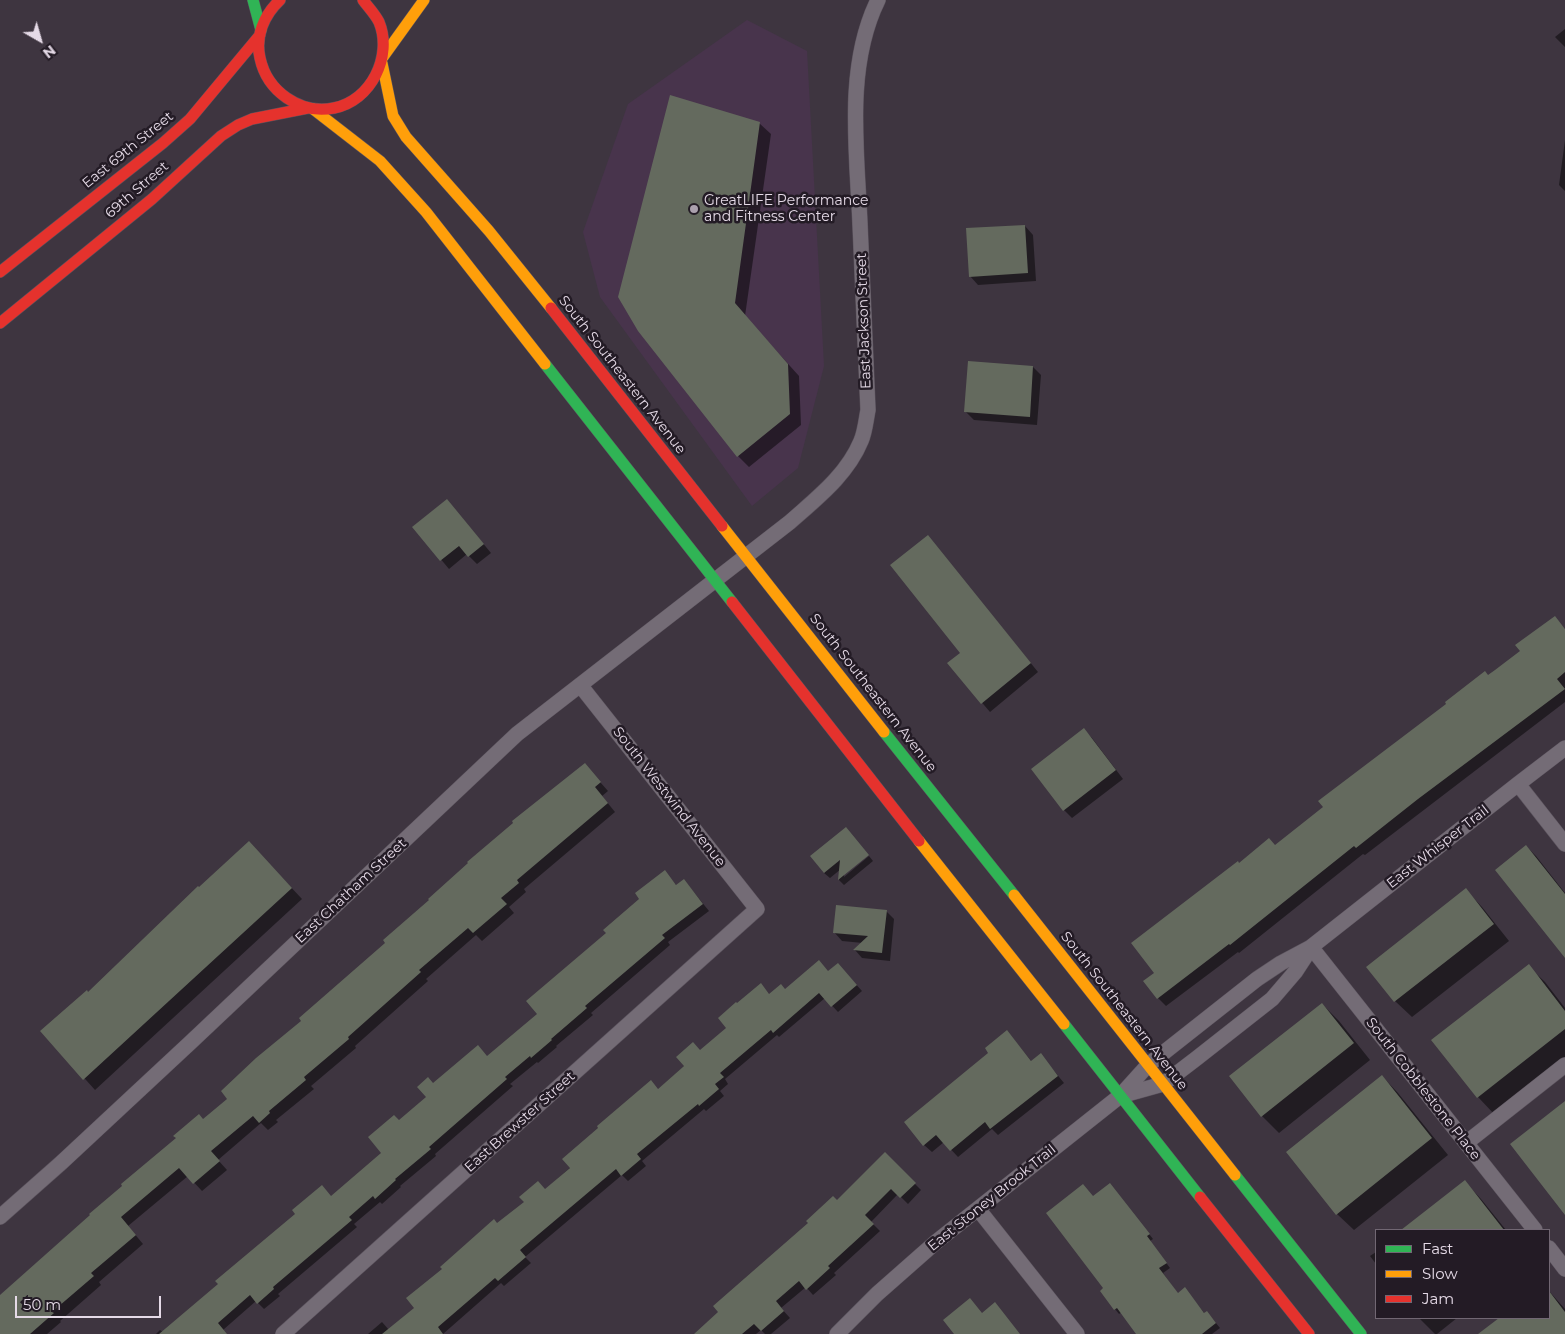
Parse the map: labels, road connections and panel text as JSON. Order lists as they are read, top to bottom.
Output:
{
  "streets": {
    "main road": ["East 69th Street", "69th Street", "South Southeastern Avenue"],
    "street": [
      "East Jackson Street",
      "South Westwind Avenue",
      "East Whisper Trail",
      "East Chatham Street",
      "South Cobblestone Place",
      "East Brewster Street",
      "East Stoney Brook Trail"
    ]
  },
  "crossings": [
    ["69th Street", "South Southeastern Avenue"],
    ["East Jackson Street", "South Southeastern Avenue"],
    ["East Jackson Street", "East Chatham Street"],
    ["South Southeastern Avenue", "East Whisper Trail"],
    ["South Southeastern Avenue", "East Stoney Brook Trail"],
    ["South Westwind Avenue", "East Chatham Street"],
    ["South Westwind Avenue", "East Brewster Street"],
    ["East Whisper Trail", "South Cobblestone Place"],
    ["East Whisper Trail", "East Stoney Brook Trail"]
  ],
  "places": ["GreatLIFE Performance and Fitness Center"],
  "legend": ["Fast", "Slow", "Jam"],
  "scale_bar": "50 m",
  "north": "bottom right"
}
